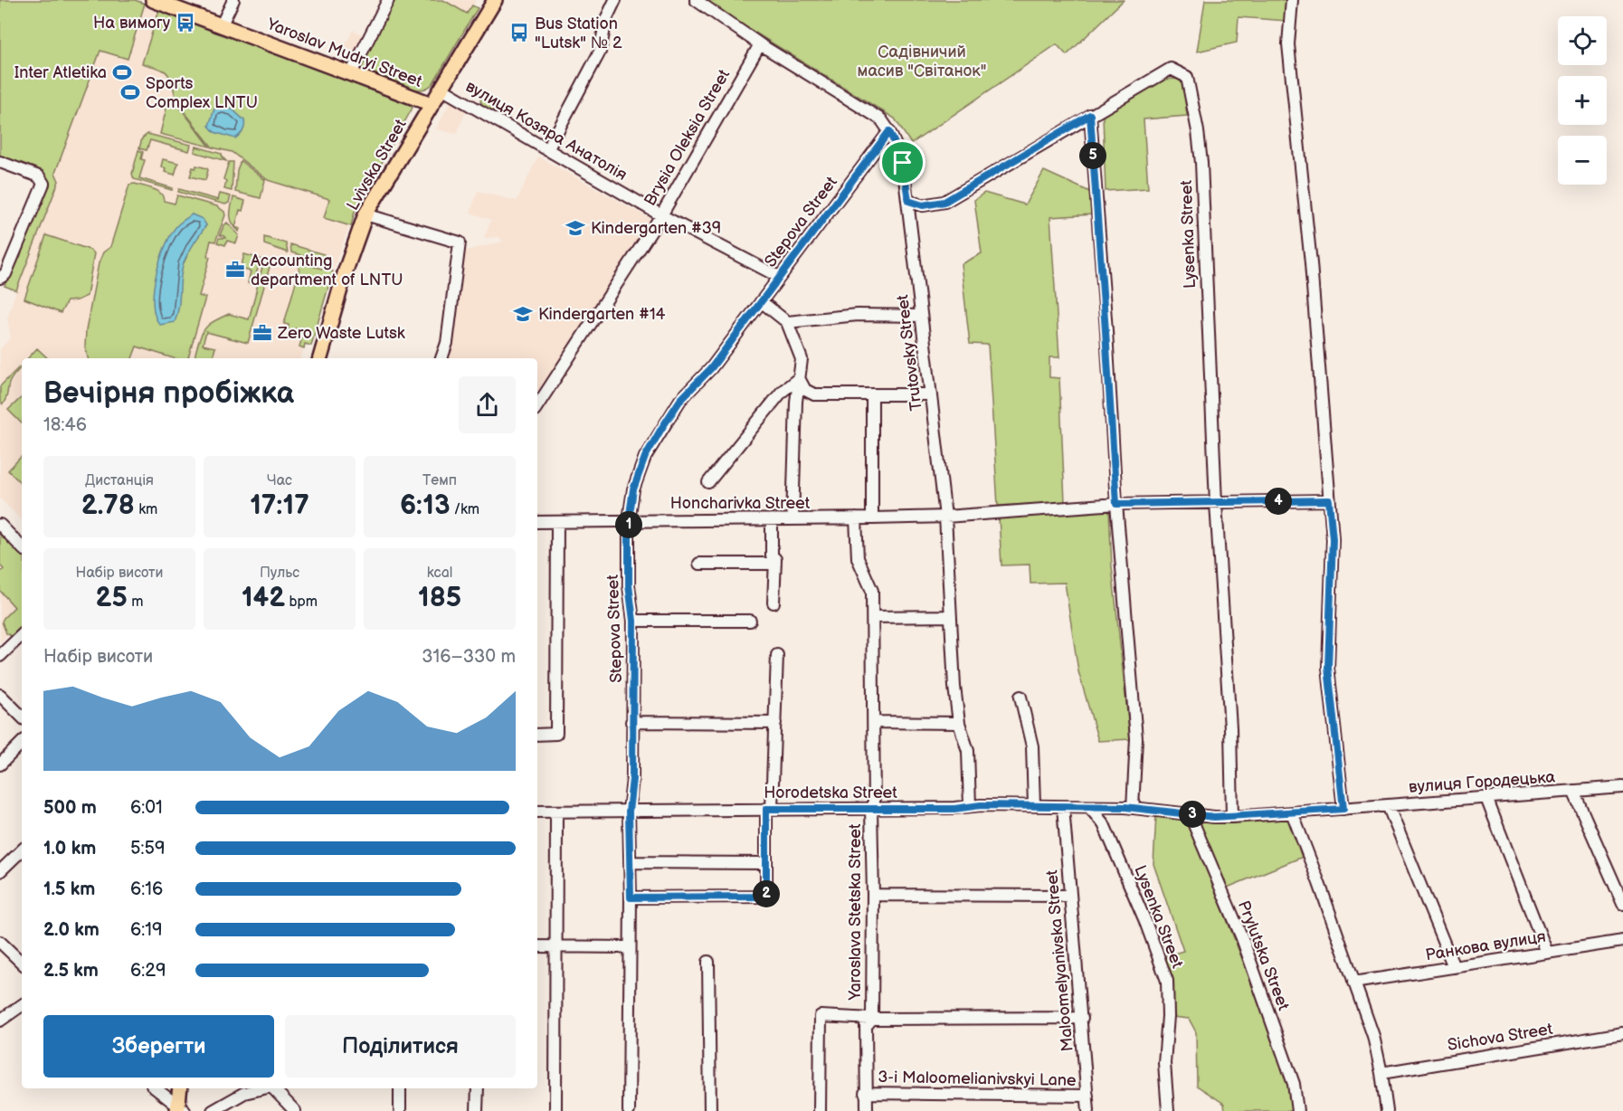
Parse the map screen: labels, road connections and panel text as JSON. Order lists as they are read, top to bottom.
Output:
{
  "streets": {
    "main road": ["Yaroslav Mudryi Street", "Lvivska Street"],
    "street": [
      "вулиця Козяра Анатолія",
      "Brysia Oleksia Street",
      "Stepova Street",
      "Lysenka Street",
      "Trutovsky Street",
      "Honcharivka Street",
      "вулиця Городецька",
      "Horodetska Street",
      "Yaroslava Stetska Street",
      "Ранкова вулиця",
      "Prylutska Street",
      "Maloomelyanivska Street",
      "Sichova Street",
      "3-i Maloomelianivskyi Lane"
    ]
  },
  "crossings": [
    ["Yaroslav Mudryi Street", "Lvivska Street"],
    ["вулиця Козяра Анатолія", "Brysia Oleksia Street"],
    ["вулиця Козяра Анатолія", "Lvivska Street"],
    ["вулиця Козяра Анатолія", "Stepova Street"],
    ["Brysia Oleksia Street", "Trutovsky Street"],
    ["Stepova Street", "Trutovsky Street"],
    ["Stepova Street", "Honcharivka Street"],
    ["Stepova Street", "Horodetska Street"],
    ["Lysenka Street", "Trutovsky Street"],
    ["Lysenka Street", "вулиця Городецька"],
    ["Lysenka Street", "Horodetska Street"],
    ["Trutovsky Street", "Honcharivka Street"],
    ["Trutovsky Street", "Horodetska Street"],
    ["Honcharivka Street", "Yaroslava Stetska Street"],
    ["вулиця Городецька", "Horodetska Street"],
    ["Horodetska Street", "Yaroslava Stetska Street"],
    ["Horodetska Street", "Prylutska Street"],
    ["Horodetska Street", "Maloomelyanivska Street"],
    ["Yaroslava Stetska Street", "3-i Maloomelianivskyi Lane"],
    ["Maloomelyanivska Street", "3-i Maloomelianivskyi Lane"]
  ],
  "parks": ["Садівничий масив \"Світанок\""],
  "places": {
    "bus stop": ["На вимогу", "Bus Station \"Lutsk\" № 2"],
    "sports": ["Inter Atletika", "Sports Complex LNTU"],
    "school or university": ["Kindergarten #39", "Kindergarten #14"],
    "office": ["Accounting department of LNTU", "Zero Waste Lutsk"]
  },
  "page": {
    "map_buttons": ["+", "−"],
    "pins": [
      "5",
      "4",
      "1",
      "3",
      "2"
    ],
    "heading": ["Вечірня пробіжка", "18:46"],
    "stats": [
      ["Дистанція", "2.78 km"],
      ["Час", "17:17"],
      ["Темп", "6:13 /km"],
      ["Набір висоти", "25 m"],
      ["Пульс", "142 bpm"],
      ["kcal", "185"]
    ],
    "chart": ["Набір висоти", "316–330 m"],
    "list": [
      {
        "name": "500 m",
        "note": "6:01"
      },
      {
        "name": "1.0 km",
        "note": "5:59"
      },
      {
        "name": "1.5 km",
        "note": "6:16"
      },
      {
        "name": "2.0 km",
        "note": "6:19"
      },
      {
        "name": "2.5 km",
        "note": "6:29"
      }
    ],
    "buttons": ["Зберегти", "Поділитися"]
  }
}
